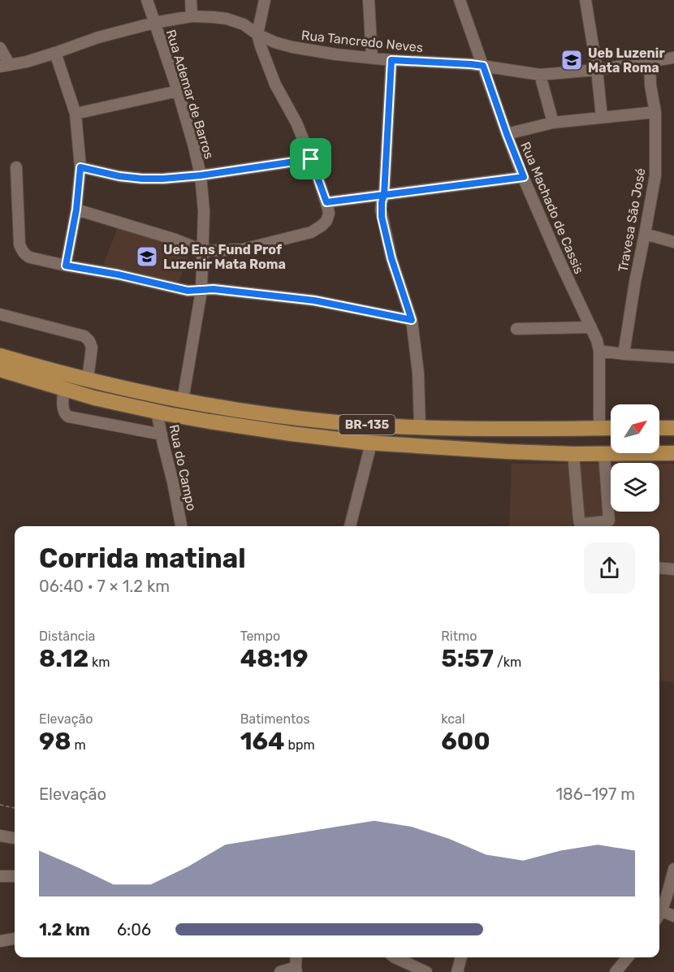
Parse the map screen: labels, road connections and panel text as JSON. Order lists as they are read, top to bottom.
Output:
{
  "streets": {
    "highway": ["BR-135"],
    "street": [
      "Rua Tancredo Neves",
      "Rua Ademar de Barros",
      "Rua Machado de Cassis",
      "Travesa São José",
      "Rua do Campo"
    ]
  },
  "crossings": [
    ["Rua Tancredo Neves", "Rua Ademar de Barros"],
    ["Rua Tancredo Neves", "Rua Machado de Cassis"],
    ["Rua Tancredo Neves", "Travesa São José"],
    ["Rua Ademar de Barros", "BR-135"],
    ["Rua Machado de Cassis", "BR-135"],
    ["BR-135", "Rua do Campo"]
  ],
  "places": {
    "school or university": ["Ueb Luzenir Mata Roma", "Ueb Ens Fund Prof Luzenir Mata Roma"]
  },
  "north": "top right",
  "page": {
    "heading": ["Corrida matinal", "06:40 · 7 × 1.2 km"],
    "stats": [
      ["Distância", "8.12 km"],
      ["Tempo", "48:19"],
      ["Ritmo", "5:57 /km"],
      ["Elevação", "98 m"],
      ["Batimentos", "164 bpm"],
      ["kcal", "600"]
    ],
    "chart": ["Elevação", "186–197 m"],
    "list": [
      {
        "name": "1.2 km",
        "note": "6:06"
      }
    ]
  }
}
